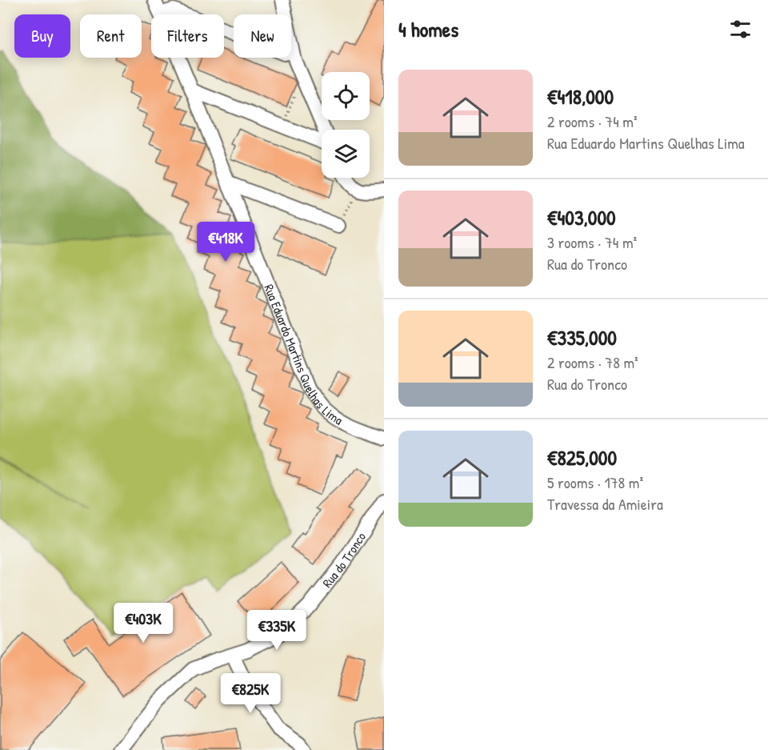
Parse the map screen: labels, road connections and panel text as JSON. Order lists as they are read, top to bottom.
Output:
{
  "streets": {
    "street": ["Rua Eduardo Martins Quelhas Lima", "Rua do Tronco"]
  },
  "page": {
    "heading": "4 homes",
    "chip": [
      "Buy",
      "Rent",
      "Filters",
      "New"
    ],
    "list": [
      {
        "name": "€418,000",
        "note": "2 rooms · 74 m² · Rua Eduardo Martins Quelhas Lima"
      },
      {
        "name": "€403,000",
        "note": "3 rooms · 74 m² · Rua do Tronco"
      },
      {
        "name": "€335,000",
        "note": "2 rooms · 78 m² · Rua do Tronco"
      },
      {
        "name": "€825,000",
        "note": "5 rooms · 178 m² · Travessa da Amieira"
      }
    ],
    "price": [
      "€418K",
      "€403K",
      "€335K",
      "€825K"
    ]
  }
}
